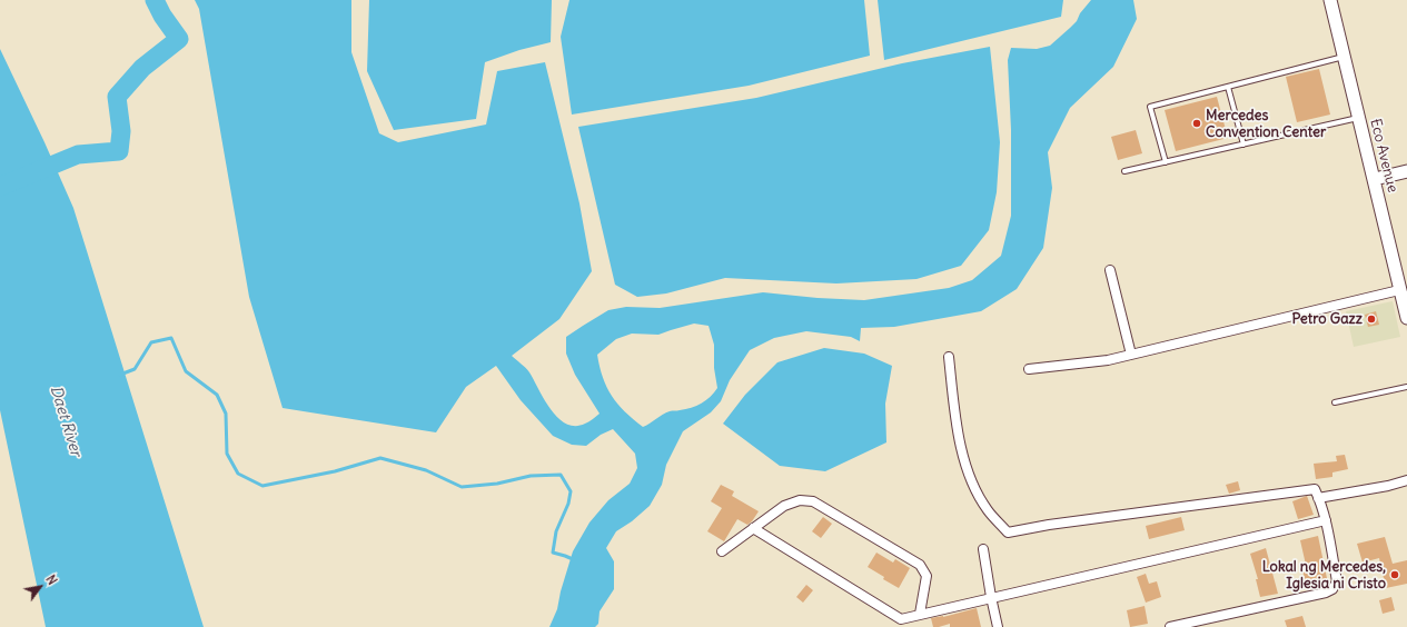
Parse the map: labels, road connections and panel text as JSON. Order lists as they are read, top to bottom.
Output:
{
  "streets": {
    "main road": ["Eco Avenue"]
  },
  "water": ["Daet River"],
  "places": ["Mercedes Convention Center", "Petro Gazz", "Lokal ng Mercedes, Iglesia ni Cristo"],
  "north": "top right"
}
